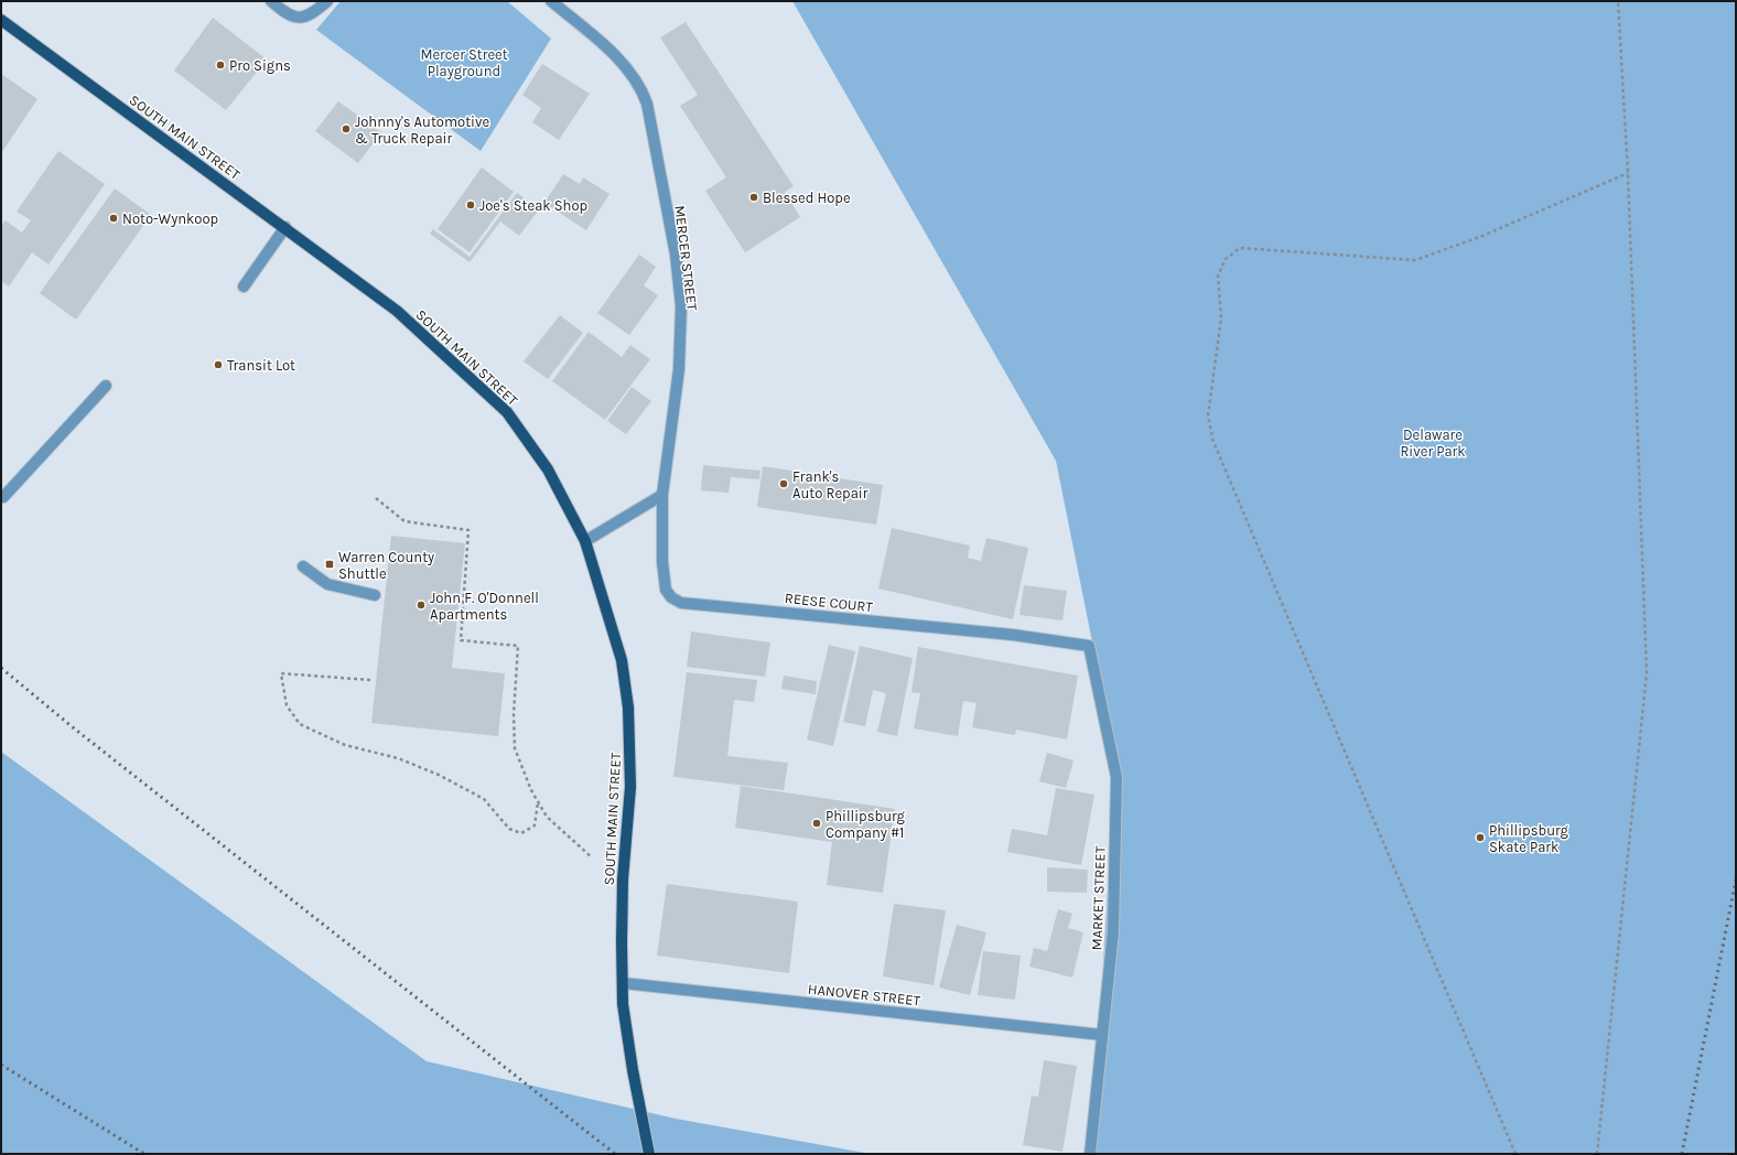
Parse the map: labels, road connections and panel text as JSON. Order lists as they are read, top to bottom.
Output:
{
  "streets": {
    "main road": ["SOUTH MAIN STREET"],
    "street": [
      "MERCER STREET",
      "REESE COURT",
      "MARKET STREET",
      "HANOVER STREET"
    ]
  },
  "crossings": [
    ["SOUTH MAIN STREET", "HANOVER STREET"],
    ["MERCER STREET", "REESE COURT"],
    ["REESE COURT", "MARKET STREET"],
    ["MARKET STREET", "HANOVER STREET"]
  ],
  "parks": ["Mercer Street Playground", "Delaware River Park"],
  "places": {
    "other": [
      "Pro Signs",
      "Johnny's Automotive & Truck Repair",
      "Blessed Hope",
      "Joe's Steak Shop",
      "Noto-Wynkoop",
      "Transit Lot",
      "Frank's Auto Repair",
      "John F. O'Donnell Apartments",
      "Phillipsburg Company #1",
      "Phillipsburg Skate Park"
    ],
    "transit": ["Warren County Shuttle"]
  }
}
